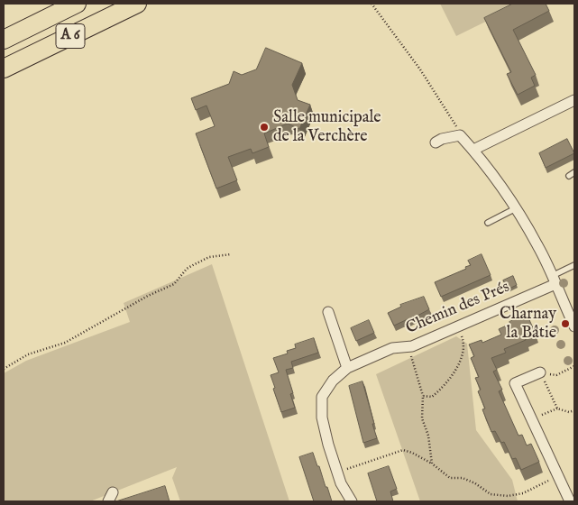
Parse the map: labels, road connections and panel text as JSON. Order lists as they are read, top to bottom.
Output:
{
  "streets": {
    "highway": ["A 6"],
    "street": ["Chemin des Prés"]
  },
  "places": ["Salle municipale de la Verchère", "Charnay la Bâtie"]
}
